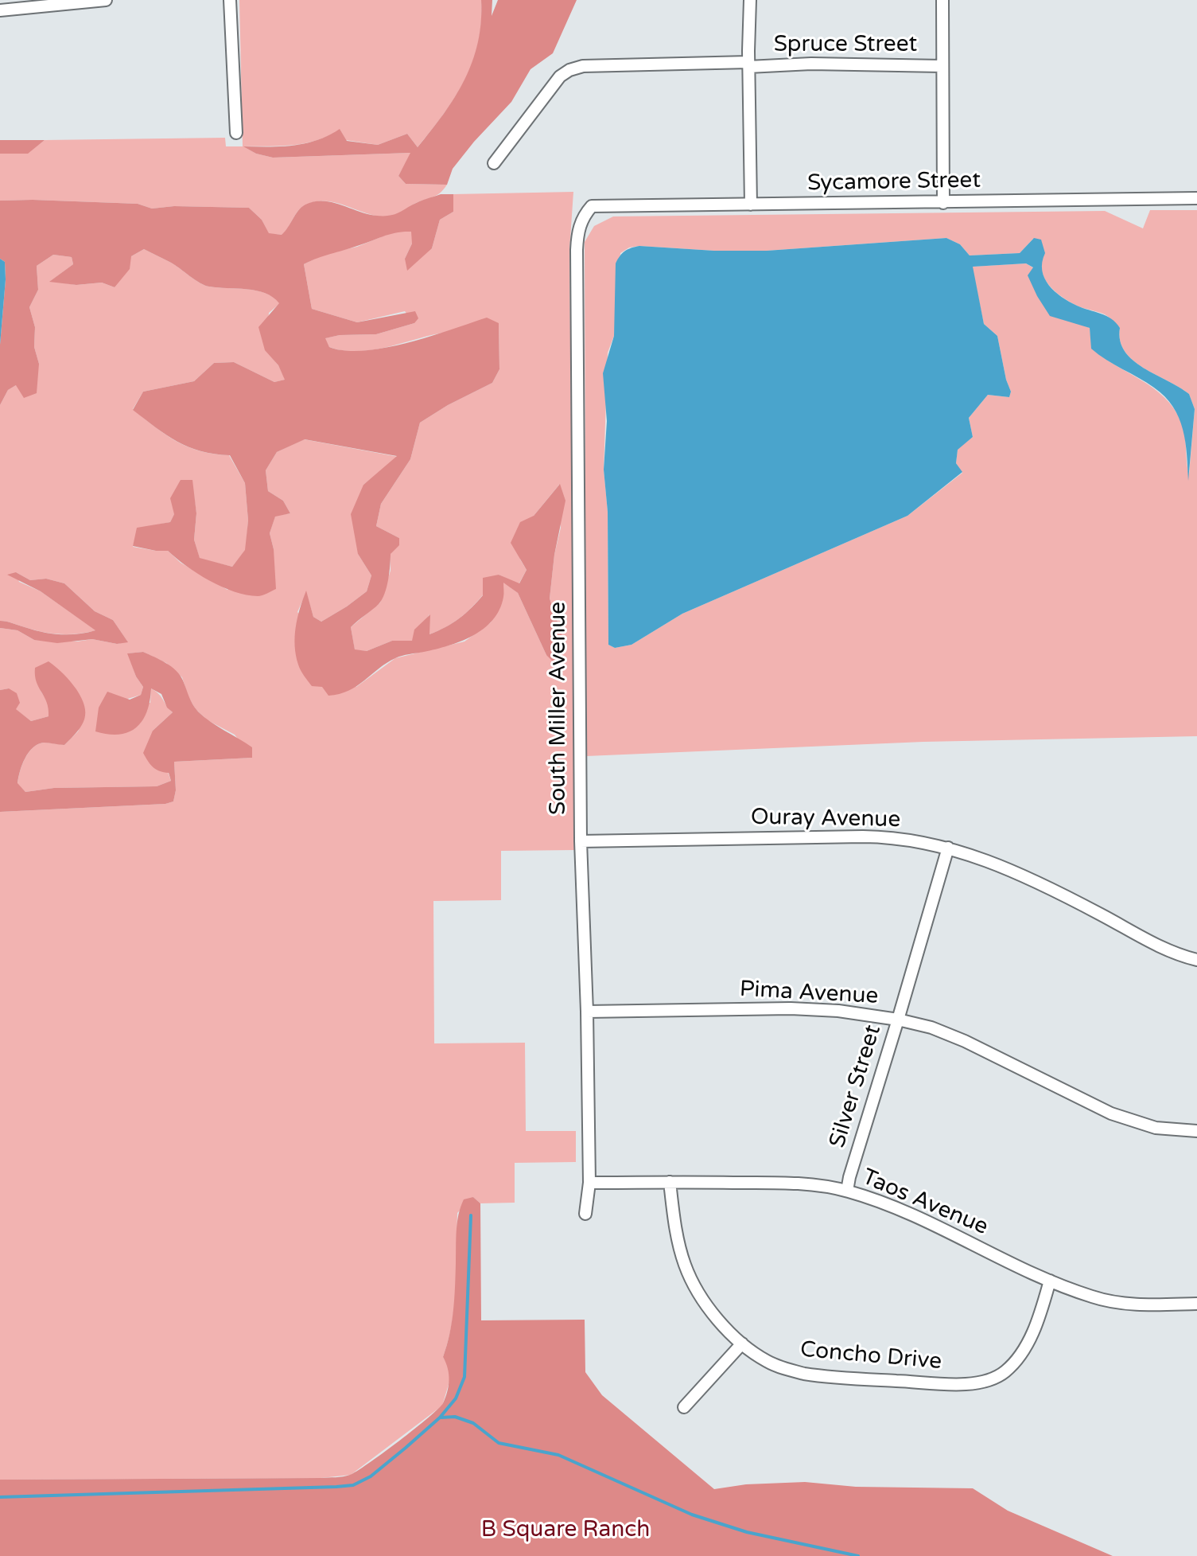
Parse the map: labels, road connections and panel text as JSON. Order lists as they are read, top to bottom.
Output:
{
  "streets": {
    "street": [
      "Spruce Street",
      "Sycamore Street",
      "South Miller Avenue",
      "Ouray Avenue",
      "Pima Avenue",
      "Silver Street",
      "Taos Avenue",
      "Concho Drive"
    ]
  },
  "crossings": [
    ["Sycamore Street", "South Miller Avenue"],
    ["South Miller Avenue", "Ouray Avenue"],
    ["South Miller Avenue", "Pima Avenue"],
    ["South Miller Avenue", "Taos Avenue"],
    ["Ouray Avenue", "Silver Street"],
    ["Pima Avenue", "Silver Street"],
    ["Silver Street", "Taos Avenue"],
    ["Taos Avenue", "Concho Drive"]
  ],
  "parks": ["B Square Ranch"]
}
